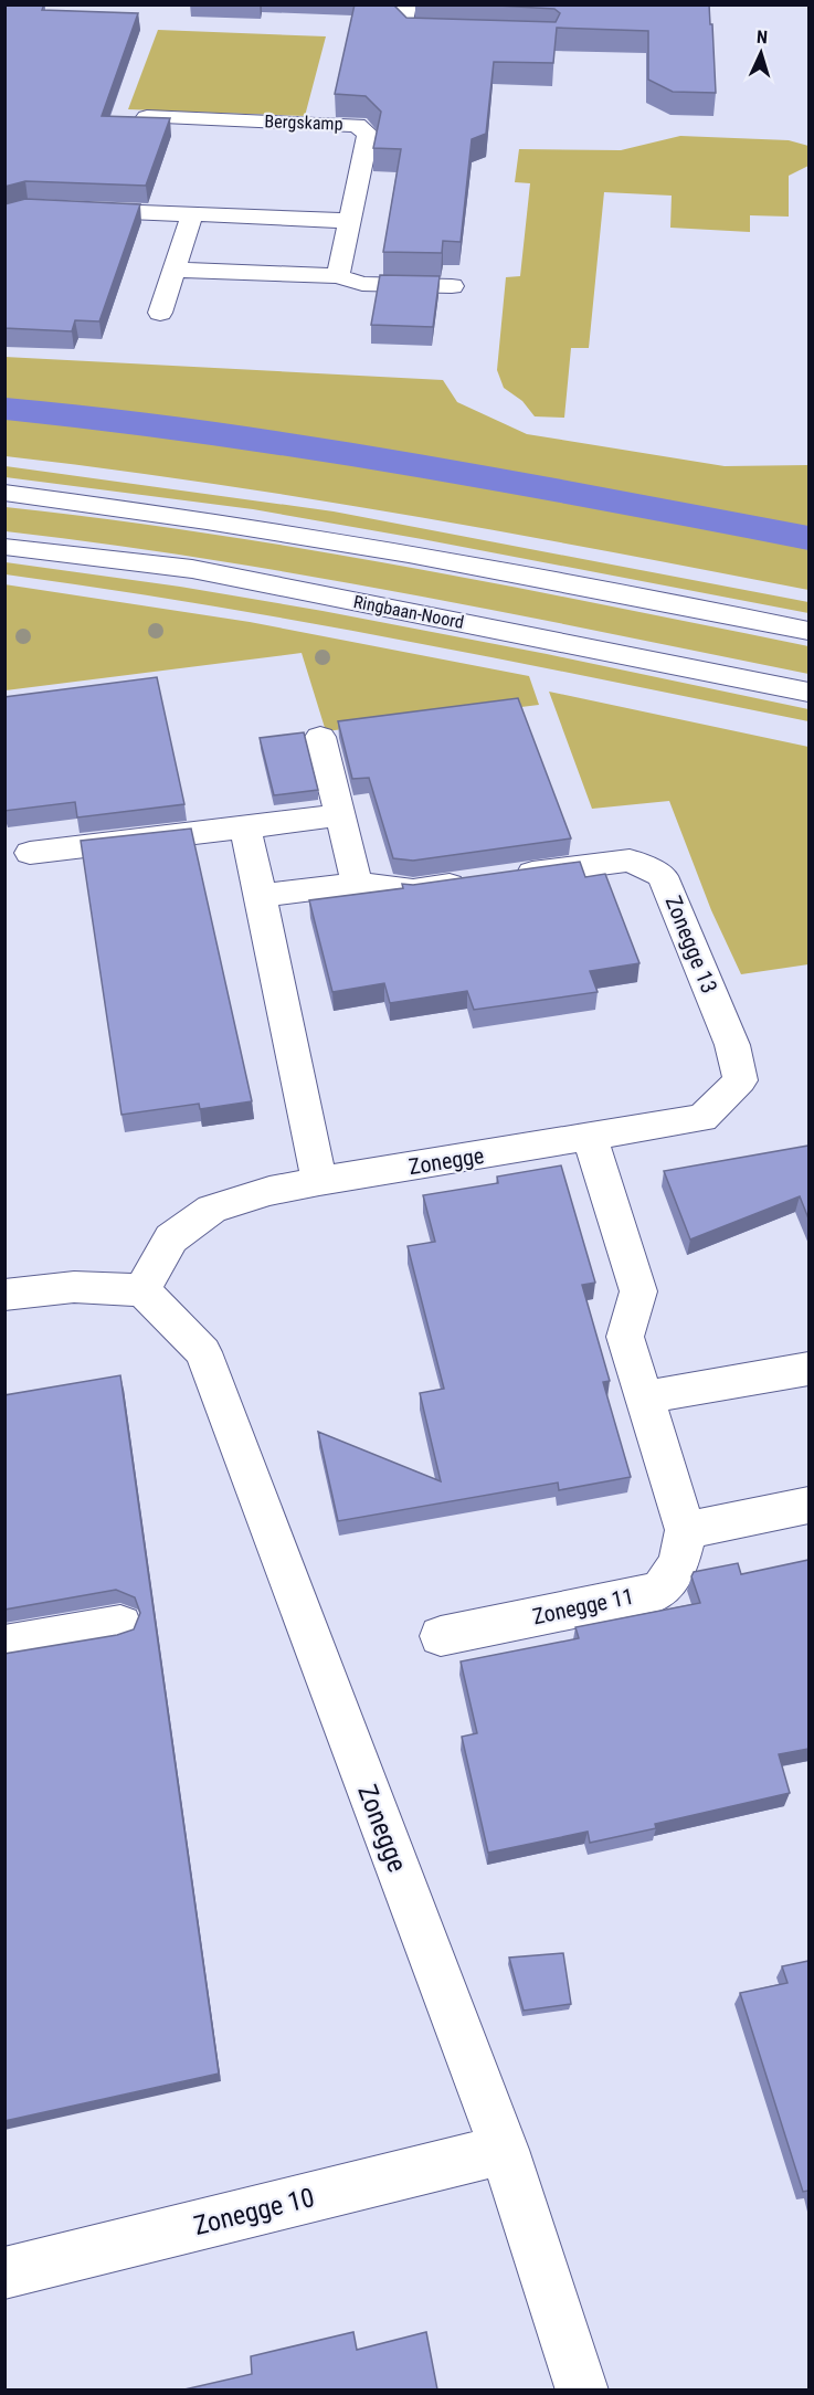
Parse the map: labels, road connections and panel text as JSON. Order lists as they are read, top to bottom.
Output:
{
  "streets": {
    "street": [
      "Bergskamp",
      "Ringbaan-Noord",
      "Zonegge 13",
      "Zonegge",
      "Zonegge 11",
      "Zonegge 10"
    ]
  },
  "crossings": [
    ["Zonegge 13", "Zonegge"],
    ["Zonegge", "Zonegge 10"]
  ],
  "north": "top"
}
